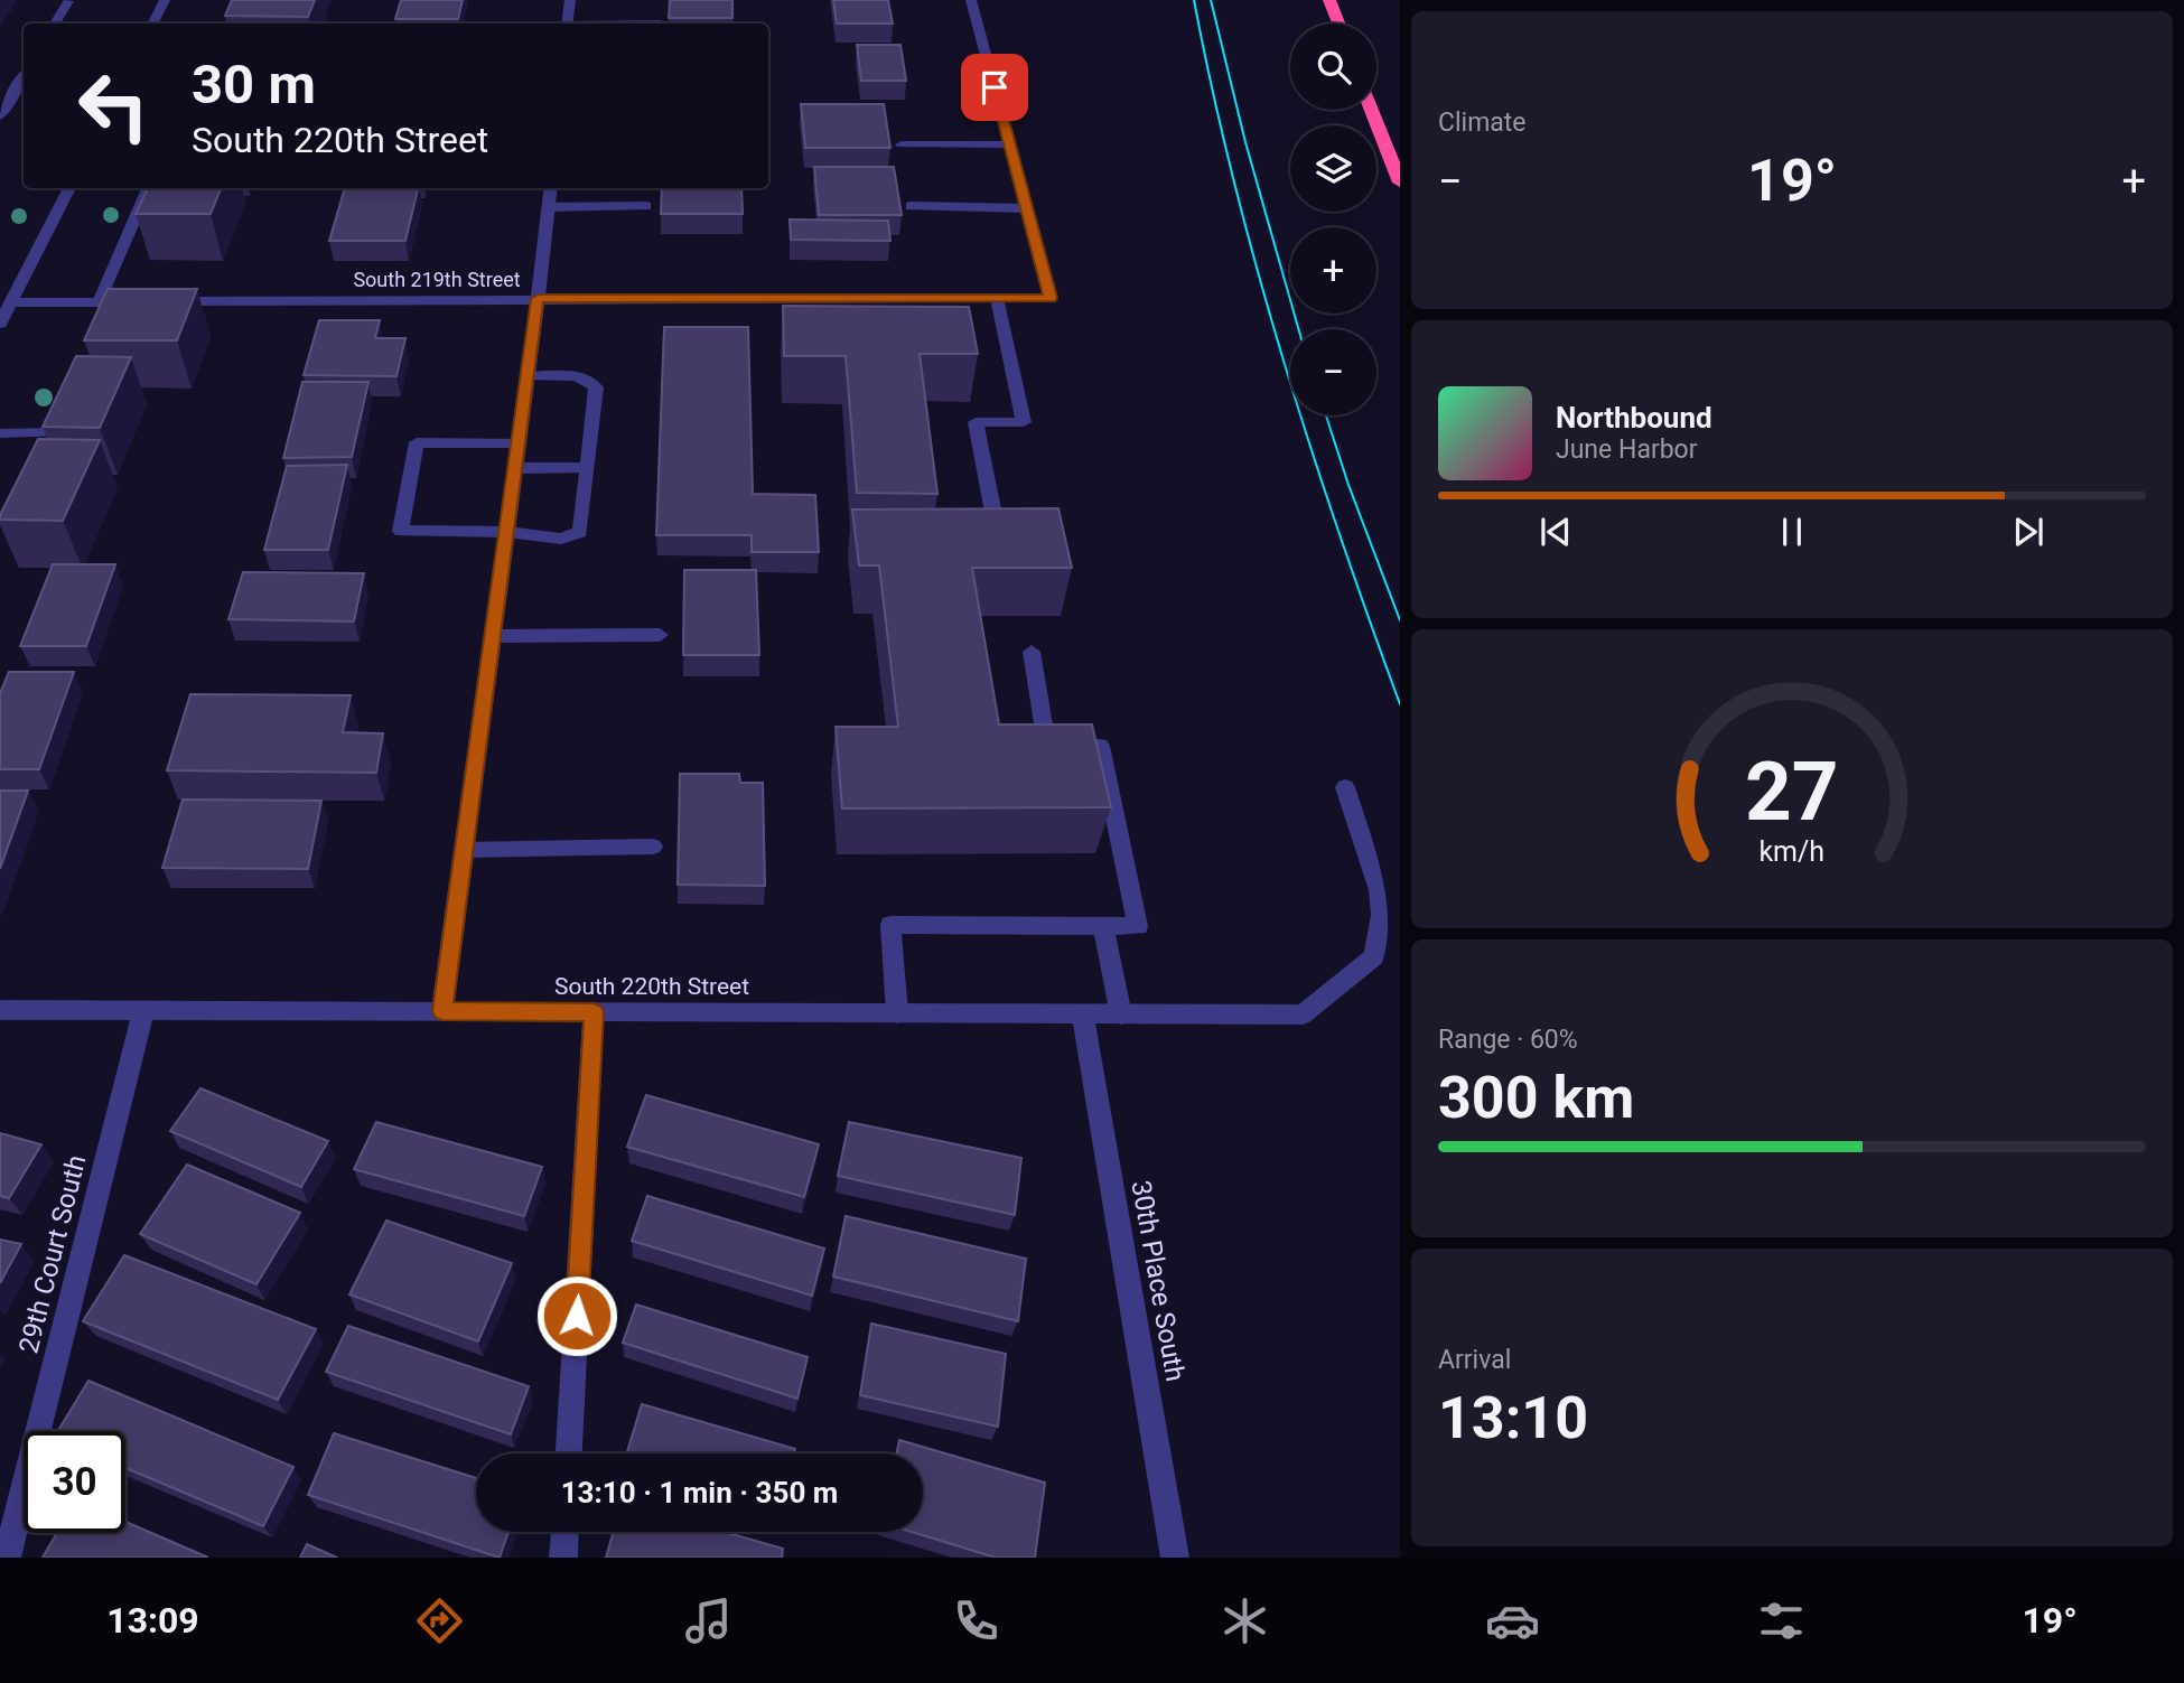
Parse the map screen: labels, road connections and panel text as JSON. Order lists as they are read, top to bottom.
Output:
{
  "streets": {
    "street": [
      "South 219th Street",
      "South 220th Street",
      "29th Court South",
      "30th Place South"
    ]
  },
  "crossings": [
    ["South 220th Street", "29th Court South"],
    ["South 220th Street", "30th Place South"]
  ],
  "page": {
    "tile": [
      "Climate",
      ["Range · 60%", "300 km"],
      ["Arrival", "13:10"]
    ],
    "map_buttons": ["+", "−"],
    "turn": ["30 m", "South 220th Street"],
    "heat": ["−", "19°", "+"],
    "song": ["Northbound", "June Harbor"],
    "limit": "30",
    "trip": "13:10 · 1 min · 350 m",
    "tabs": ["13:09", "19°"],
    "gauge": ["27", "km/h"]
  }
}
